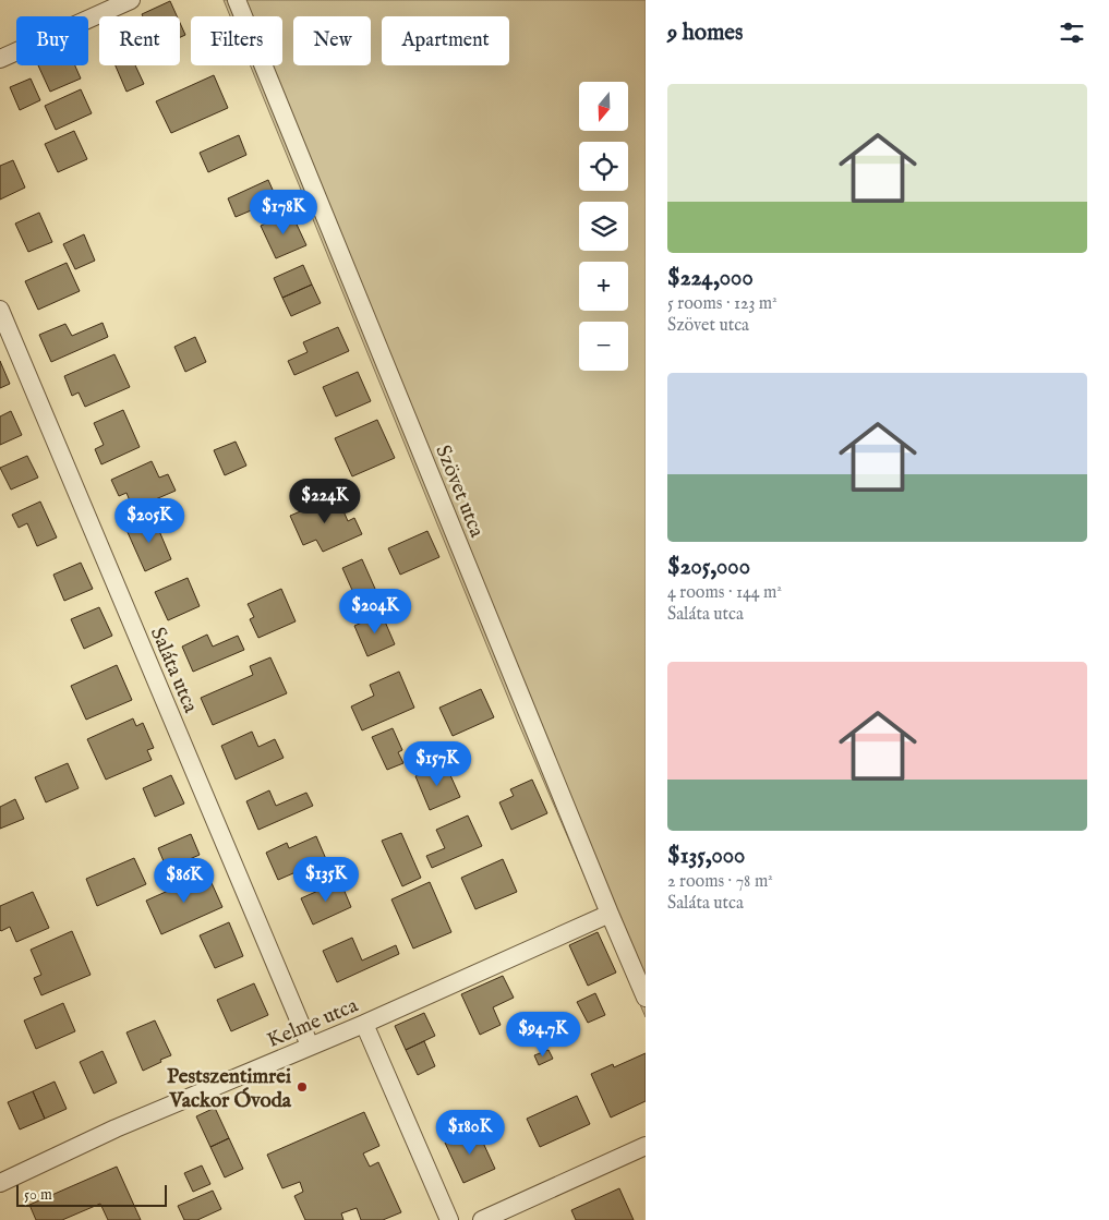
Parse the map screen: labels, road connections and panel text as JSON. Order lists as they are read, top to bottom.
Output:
{
  "streets": {
    "street": ["Szövet utca", "Saláta utca", "Kelme utca"]
  },
  "crossings": [
    ["Szövet utca", "Kelme utca"],
    ["Saláta utca", "Kelme utca"]
  ],
  "places": ["Pestszentimrei Vackor Óvoda"],
  "scale_bar": "50 m",
  "north": "bottom",
  "page": {
    "heading": "9 homes",
    "chip": [
      "Buy",
      "Rent",
      "Filters",
      "New",
      "Apartment"
    ],
    "list": [
      {
        "name": "$224,000",
        "note": "5 rooms · 123 m² · Szövet utca"
      },
      {
        "name": "$205,000",
        "note": "4 rooms · 144 m² · Saláta utca"
      },
      {
        "name": "$135,000",
        "note": "2 rooms · 78 m² · Saláta utca"
      }
    ],
    "map_buttons": ["+", "−"],
    "price": [
      "$178K",
      "$224K",
      "$205K",
      "$204K",
      "$157K",
      "$135K",
      "$86K",
      "$94.7K",
      "$180K"
    ],
    "scale": "50 m"
  }
}
